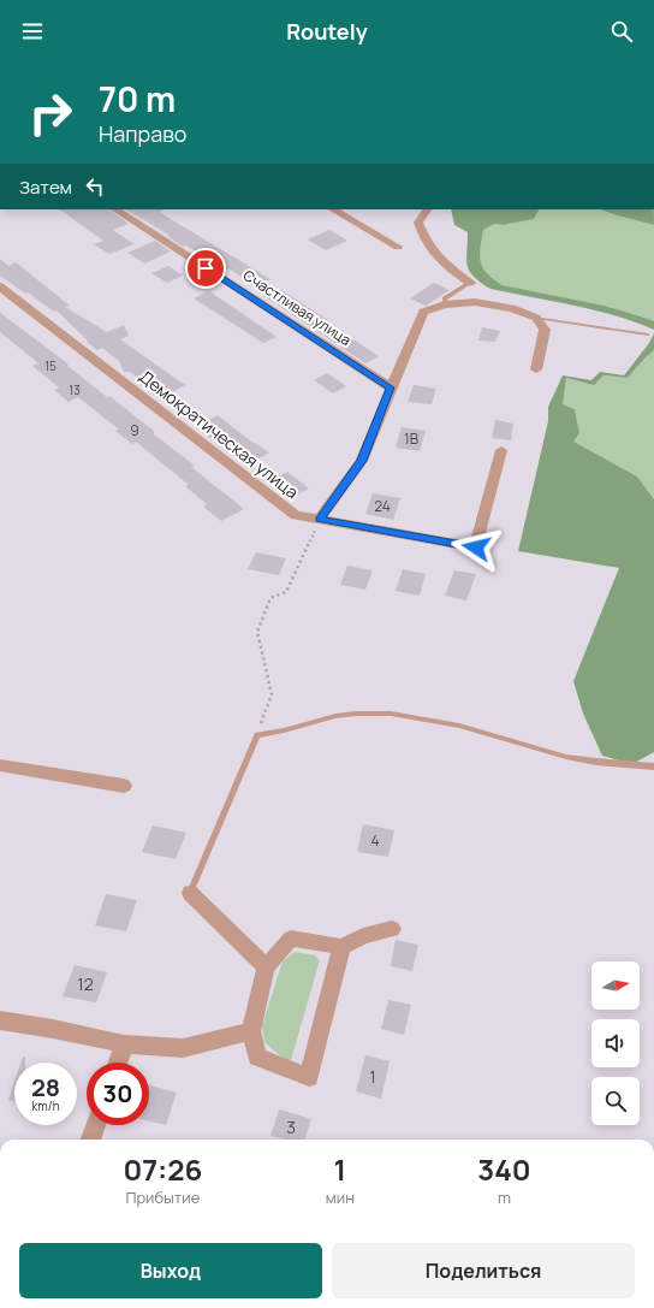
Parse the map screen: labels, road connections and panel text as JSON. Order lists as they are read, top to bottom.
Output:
{
  "streets": {
    "street": ["Счастливая улица", "Демократическая улица"]
  },
  "house_numbers": [
    "15",
    "13",
    "9",
    "1В",
    "24",
    "4",
    "12",
    "1",
    "3"
  ],
  "north": "right",
  "page": {
    "header": "Routely",
    "turn": ["70 m", "Направо"],
    "then": "Затем",
    "speed": "28 km/h",
    "limit": "30",
    "eta": [
      "07:26",
      "Прибытие",
      "1",
      "мин",
      "340",
      "m"
    ],
    "buttons": ["Выход", "Поделиться"]
  }
}
